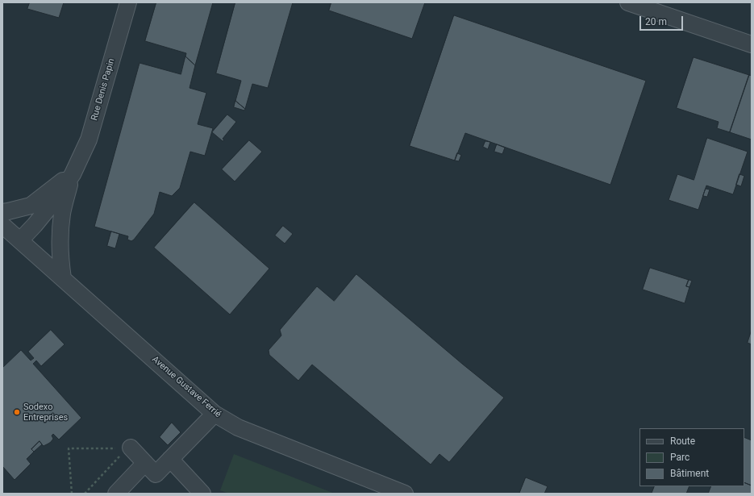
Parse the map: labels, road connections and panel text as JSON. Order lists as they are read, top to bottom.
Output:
{
  "streets": {
    "street": ["Rue Denis Papin", "Avenue Gustave Ferrié"]
  },
  "crossings": [
    ["Rue Denis Papin", "Avenue Gustave Ferrié"]
  ],
  "places": ["Sodexo Entreprises"],
  "legend": ["Route", "Parc", "Bâtiment"],
  "scale_bar": "20 m"
}
